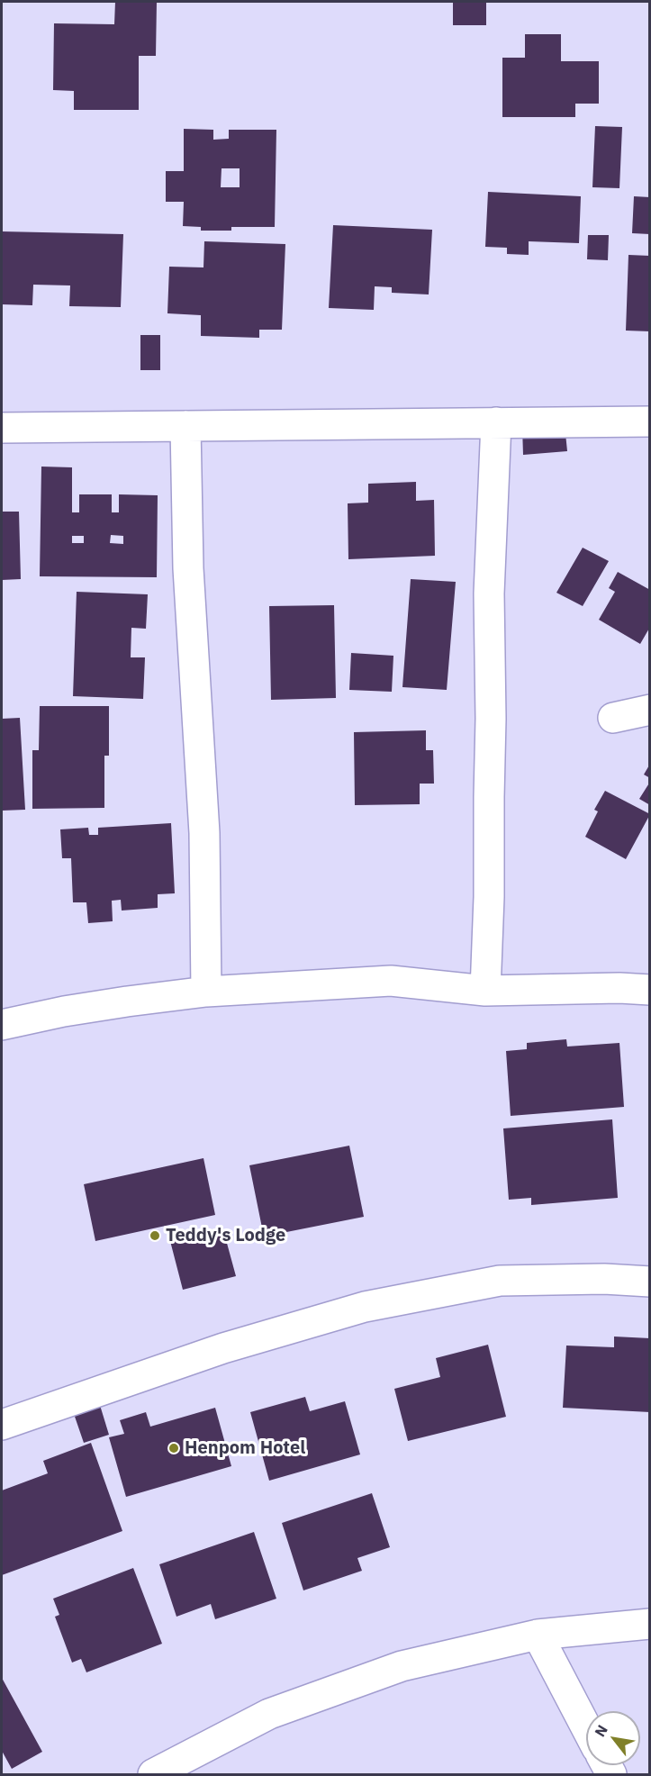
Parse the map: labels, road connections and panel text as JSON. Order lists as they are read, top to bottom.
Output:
{
  "places": ["Teddy's Lodge", "Henpom Hotel"],
  "north": "top left"
}
